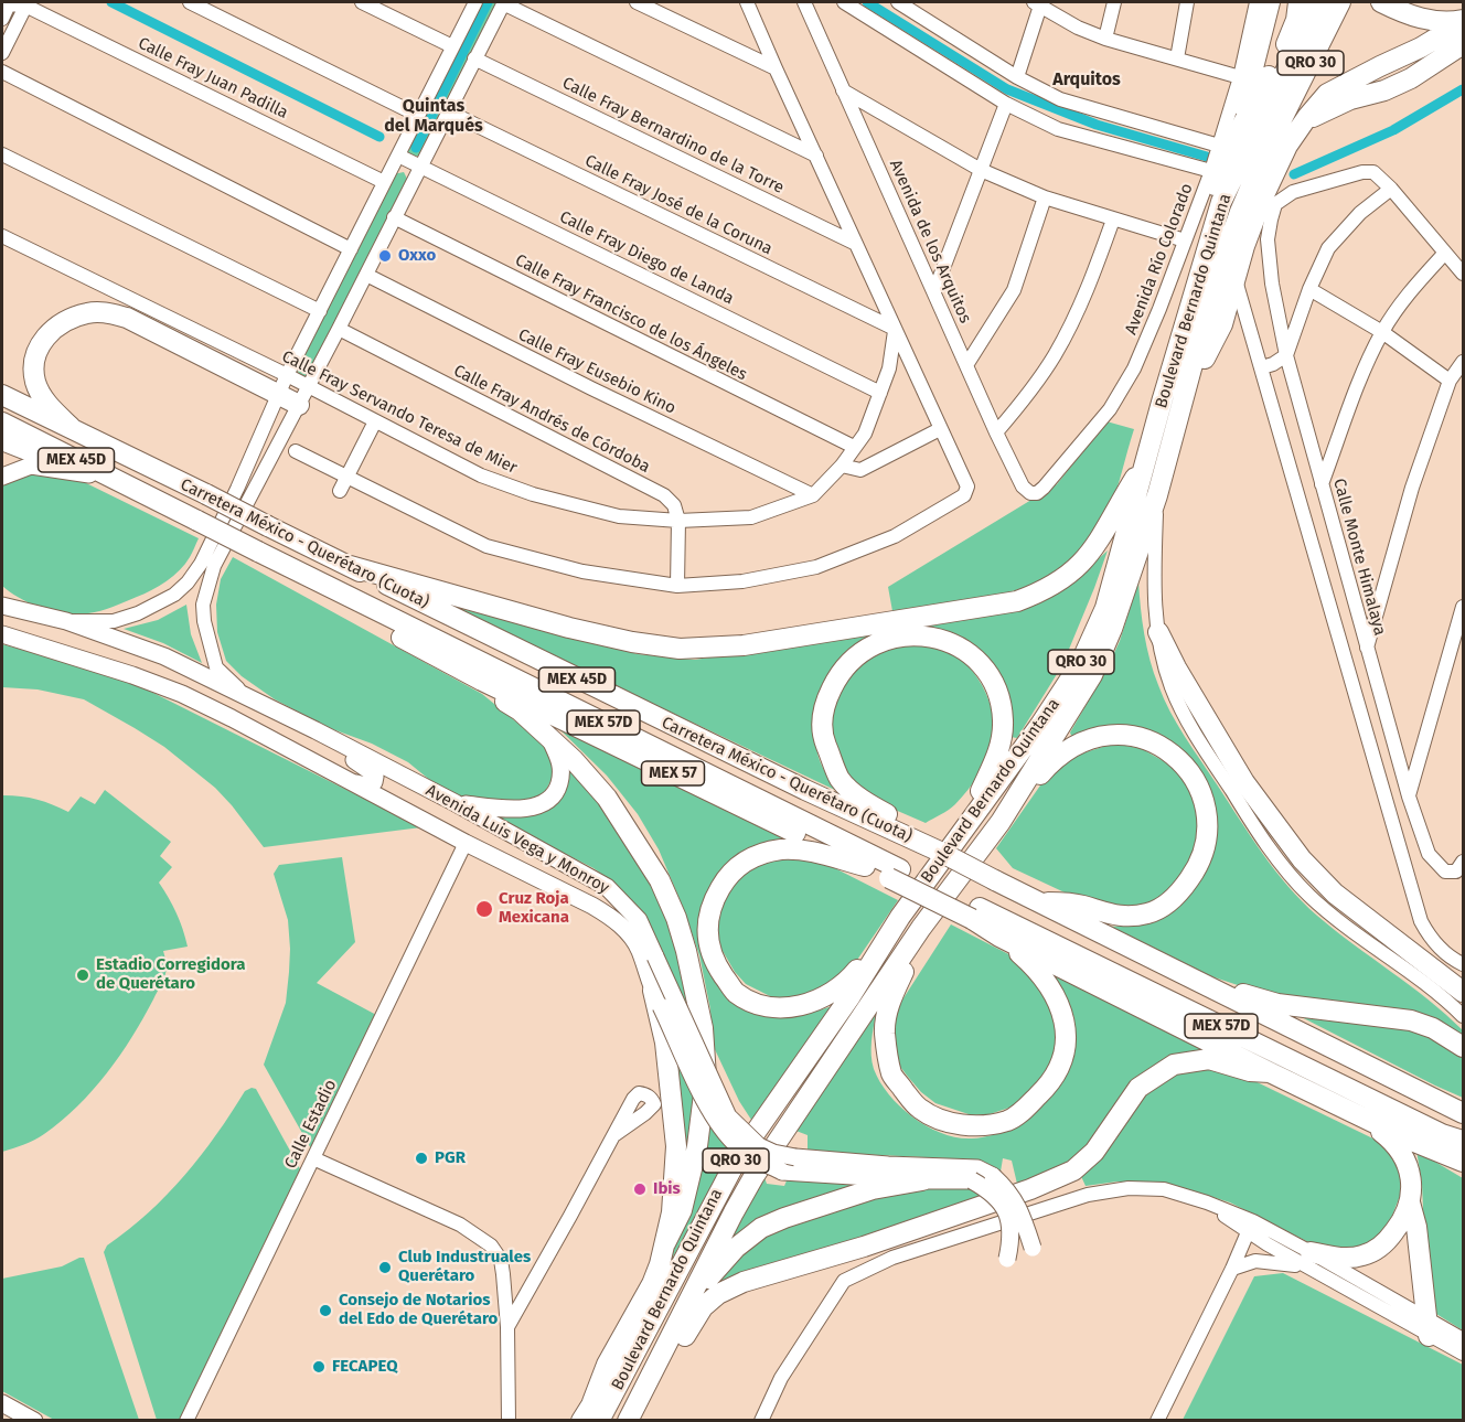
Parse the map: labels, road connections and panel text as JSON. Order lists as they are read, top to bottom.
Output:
{
  "streets": {
    "highway": [
      "QRO 30",
      "Boulevard Bernardo Quintana",
      "MEX 45D",
      "Carretera México - Querétaro (Cuota)",
      "MEX 57D",
      "MEX 57"
    ],
    "main road": ["Avenida Luis Vega y Monroy"],
    "street": [
      "Calle Fray Juan Padilla",
      "Calle Fray Bernardino de la Torre",
      "Calle Fray José de la Coruna",
      "Avenida de los Arquitos",
      "Calle Fray Diego de Landa",
      "Avenida Río Colorado",
      "Calle Fray Francisco de los Ángeles",
      "Calle Fray Eusebio Kino",
      "Calle Fray Servando Teresa de Mier",
      "Calle Fray Andrés de Córdoba",
      "Calle Monte Himalaya",
      "Calle Estadio"
    ]
  },
  "crossings": [
    ["Calle Fray José de la Coruna", "Calle Fray Servando Teresa de Mier"],
    ["Avenida de los Arquitos", "Avenida Río Colorado"],
    ["Calle Fray Diego de Landa", "Calle Fray Servando Teresa de Mier"],
    ["Calle Fray Francisco de los Ángeles", "Calle Fray Servando Teresa de Mier"],
    ["Calle Fray Eusebio Kino", "Calle Fray Servando Teresa de Mier"],
    ["Calle Fray Servando Teresa de Mier", "Calle Fray Andrés de Córdoba"],
    ["Avenida Luis Vega y Monroy", "Calle Estadio"]
  ],
  "districts": ["Arquitos", "Quintas del Marqués"],
  "places": [
    "Oxxo",
    "Cruz Roja Mexicana",
    "Estadio Corregidora de Querétaro",
    "PGR",
    "Ibis",
    "Club Industruales Querétaro",
    "Consejo de Notarios del Edo de Querétaro",
    "FECAPEQ"
  ]
}
